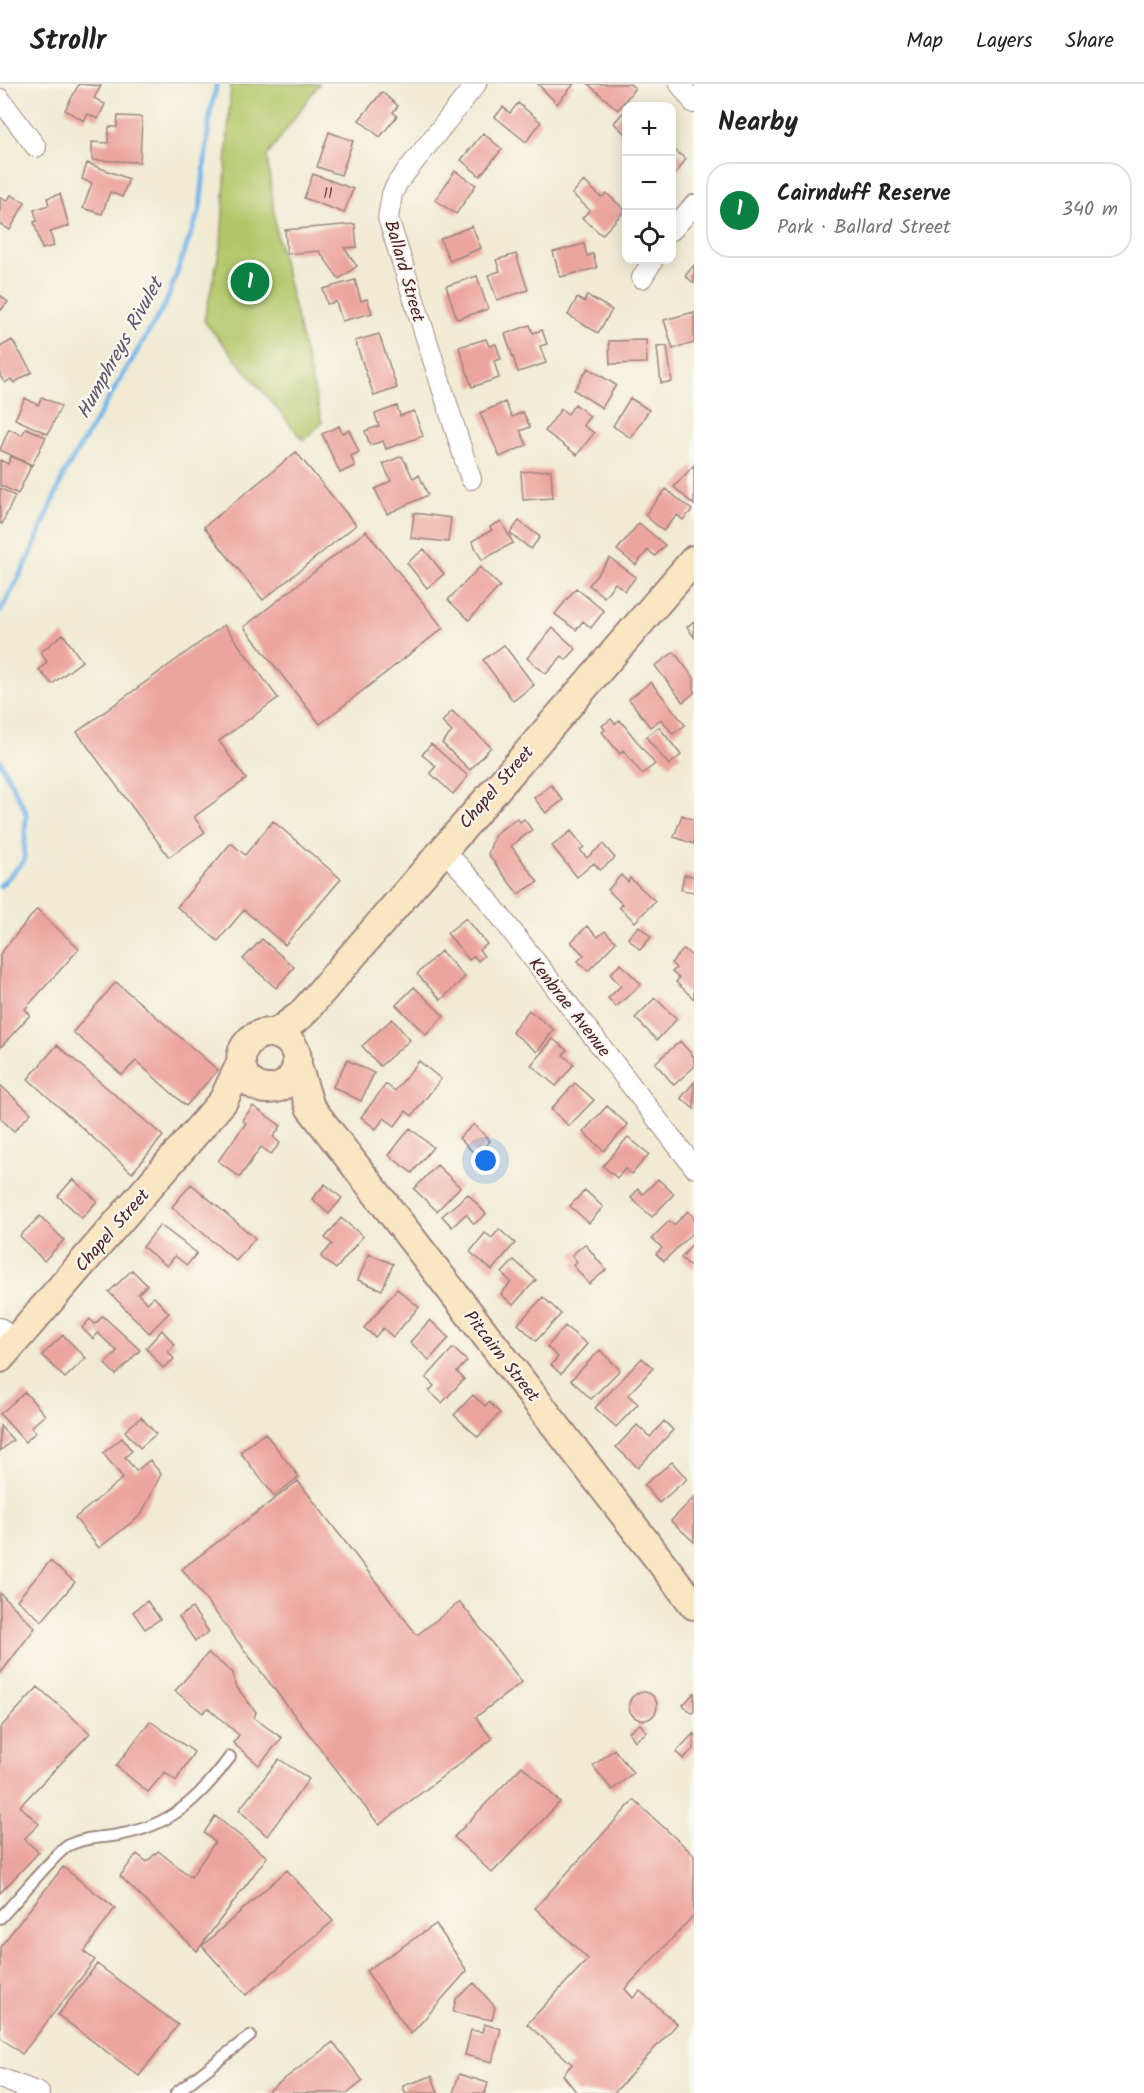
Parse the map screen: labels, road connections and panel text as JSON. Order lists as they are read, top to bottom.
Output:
{
  "streets": {
    "street": [
      "Ballard Street",
      "Chapel Street",
      "Kenbrae Avenue",
      "Pitcairn Street"
    ]
  },
  "crossings": [
    ["Chapel Street", "Kenbrae Avenue"],
    ["Chapel Street", "Pitcairn Street"]
  ],
  "water": ["Humphreys Rivulet"],
  "house_numbers": ["11"],
  "page": {
    "header": "Strollr",
    "nav": ["Map", "Layers", "Share"],
    "heading": "Nearby",
    "map_buttons": ["+", "−"],
    "list": [
      {
        "mark": "1",
        "name": "Cairnduff Reserve",
        "note": "Park · Ballard Street",
        "value": "340 m"
      }
    ],
    "pins": "1"
  }
}
